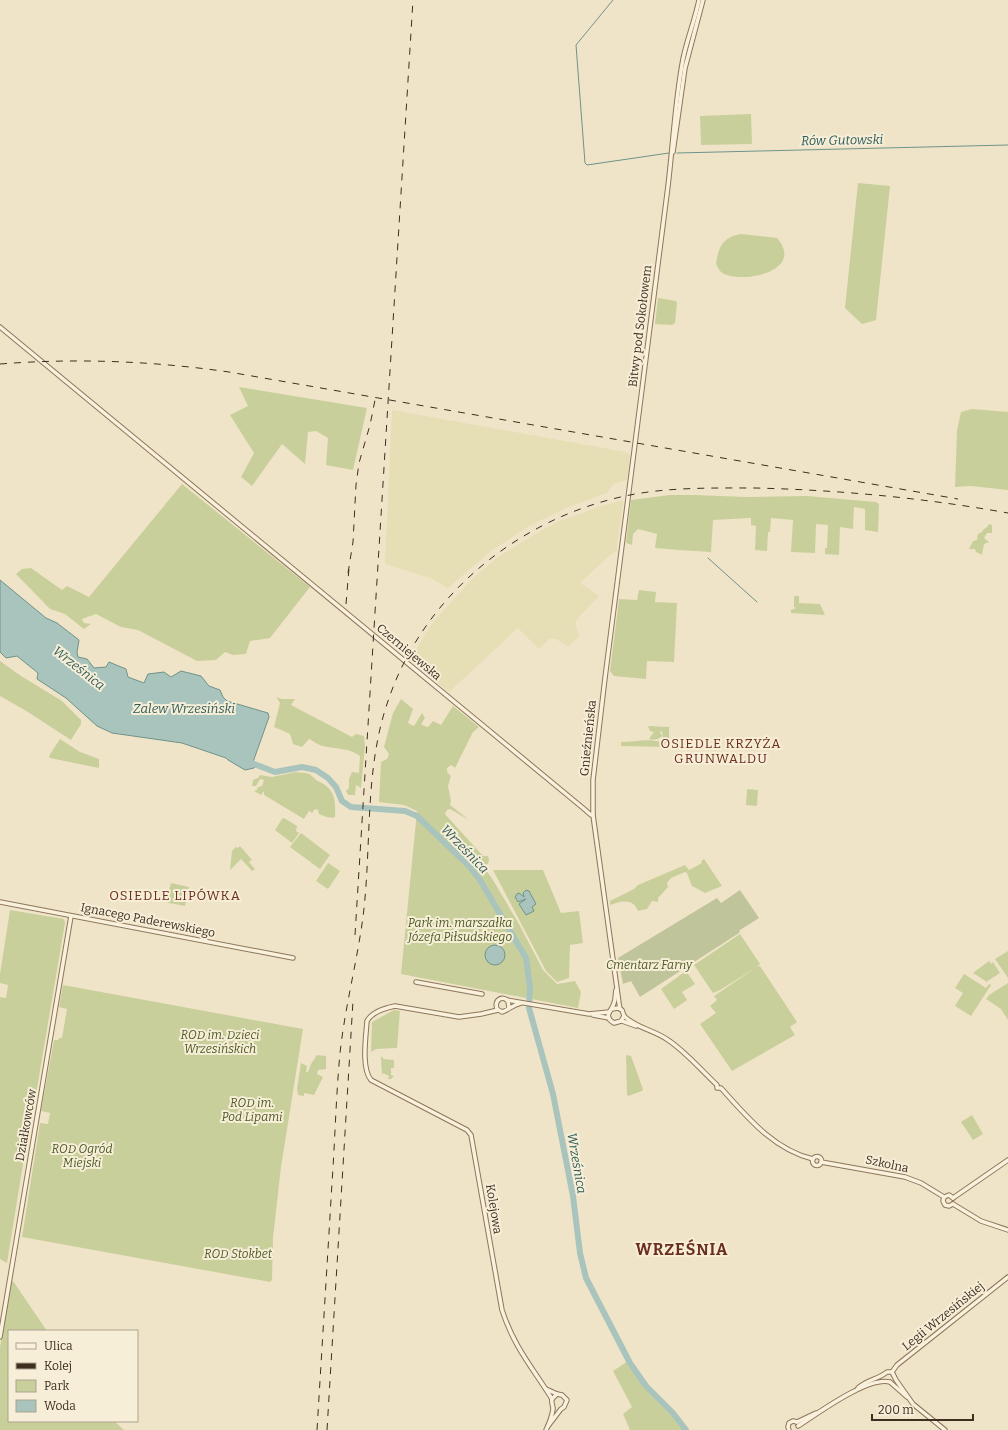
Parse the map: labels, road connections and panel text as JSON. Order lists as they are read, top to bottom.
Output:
{
  "streets": {
    "street": [
      "Bitwy pod Sokołowem",
      "Czerniejewska",
      "Gnieźnieńska",
      "Ignacego Paderewskiego",
      "Działkowców",
      "Szkolna",
      "Kolejowa",
      "Legii Wrzesińskiej"
    ]
  },
  "crossings": [
    ["Bitwy pod Sokołowem", "Gnieźnieńska"],
    ["Czerniejewska", "Gnieźnieńska"],
    ["Ignacego Paderewskiego", "Działkowców"]
  ],
  "districts": ["OSIEDLE KRZYŻA GRUNWALDU", "OSIEDLE LIPÓWKA", "WRZEŚNIA"],
  "water": ["Rów Gutowski", "Wrześnica", "Zalew Wrzesiński"],
  "parks": [
    "Park im. marszałka Józefa Piłsudskiego",
    "Cmentarz Farny",
    "ROD im. Dzieci Wrzesińskich",
    "ROD im. Pod Lipami",
    "ROD Ogród Miejski",
    "ROD Stokbet"
  ],
  "legend": [
    "Ulica",
    "Kolej",
    "Park",
    "Woda"
  ],
  "scale_bar": "200 m"
}
